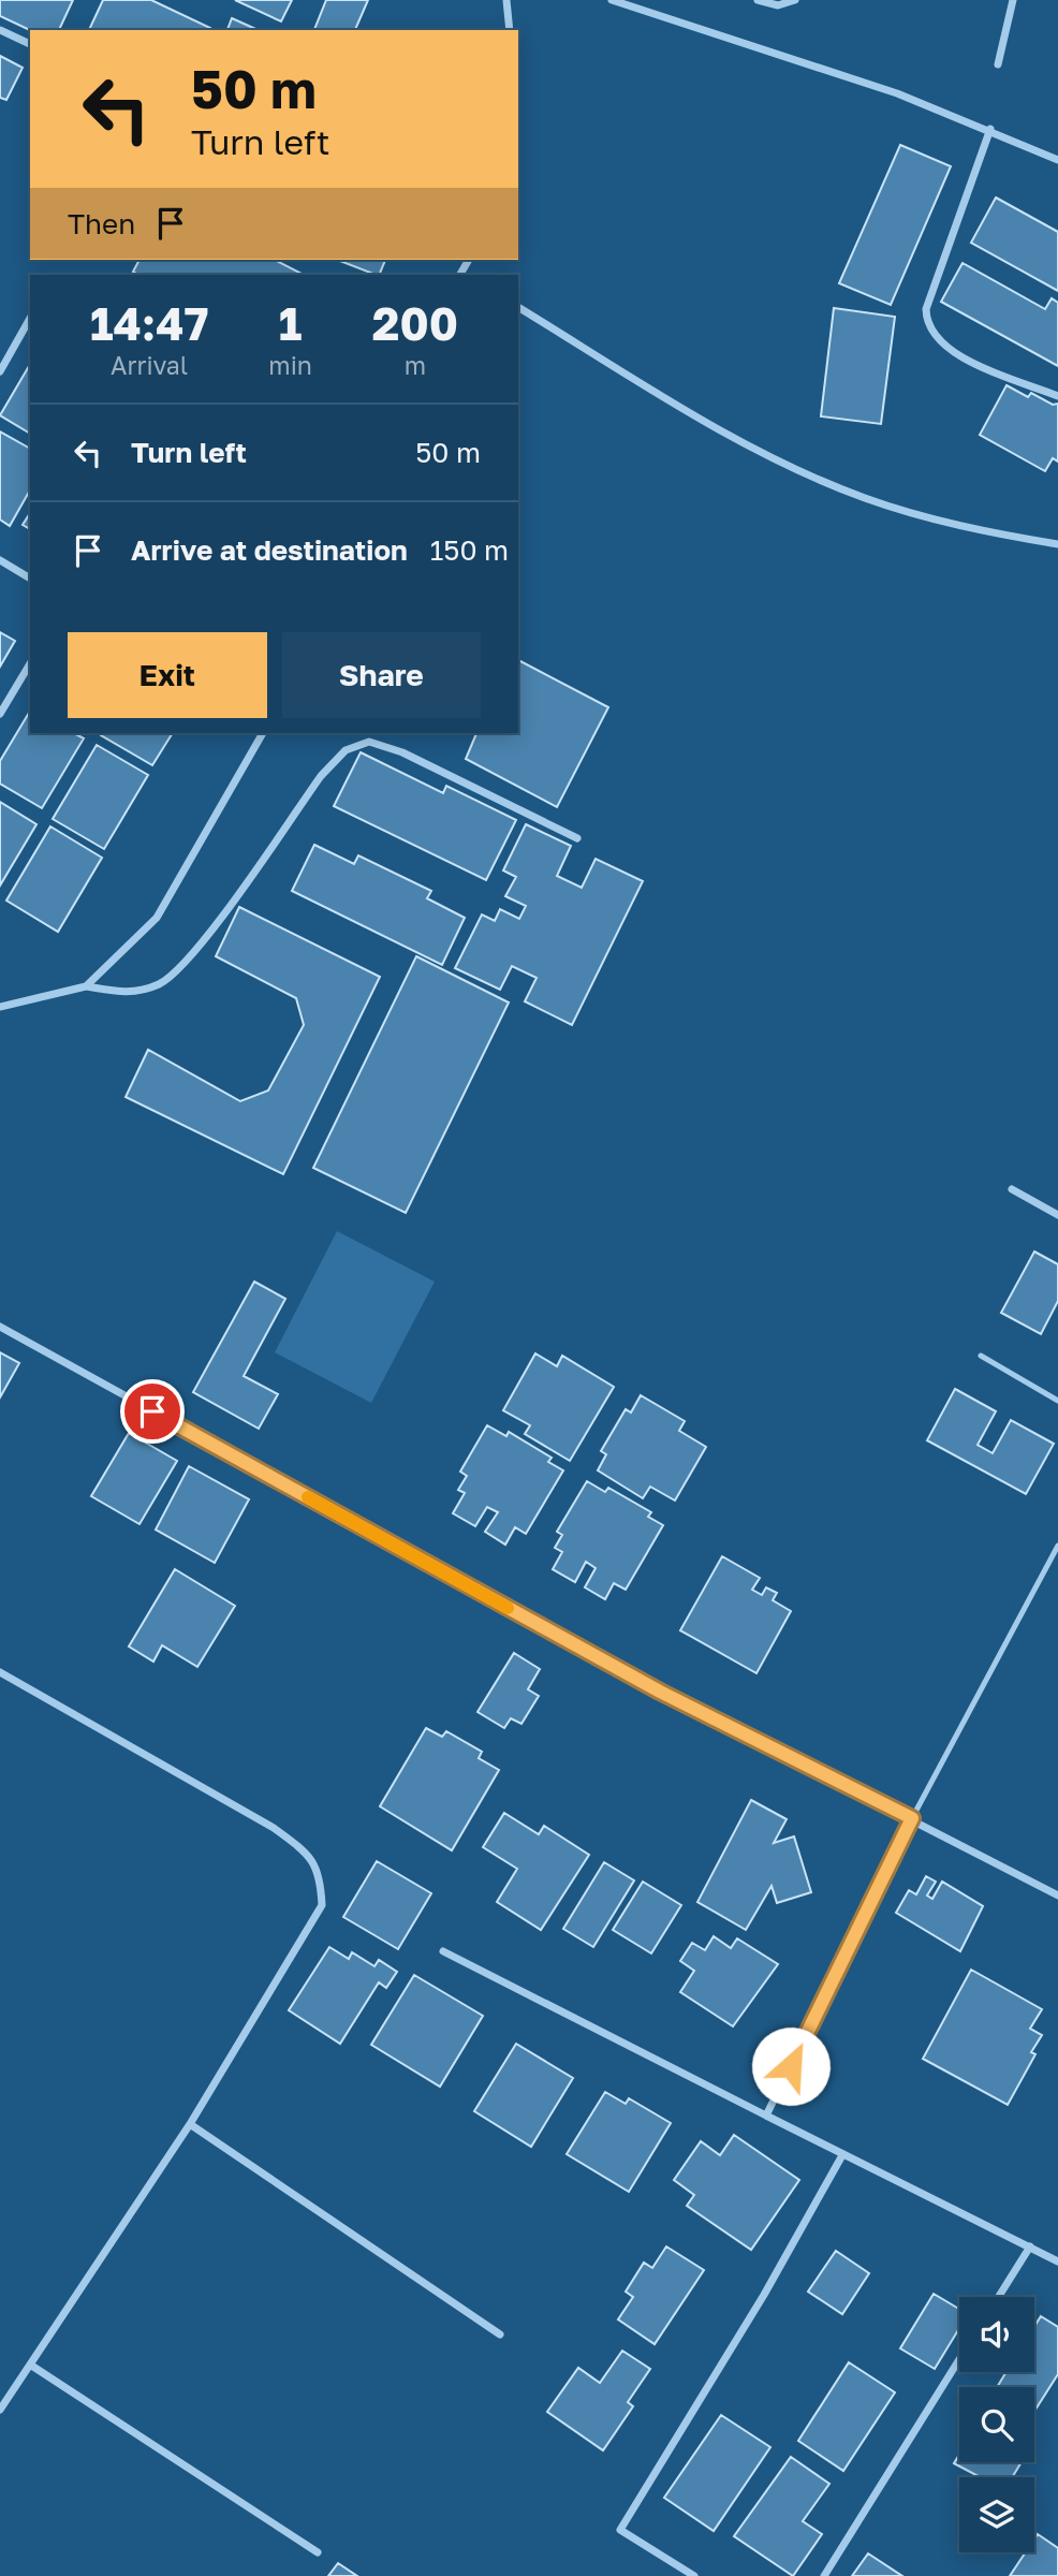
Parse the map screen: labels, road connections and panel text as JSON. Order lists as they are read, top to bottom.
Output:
{
  "page": {
    "turn": ["50 m", "Turn left"],
    "then": "Then",
    "eta": [
      "14:47",
      "Arrival",
      "1",
      "min",
      "200",
      "m"
    ],
    "list": [
      {
        "name": "Turn left",
        "value": "50 m"
      },
      {
        "name": "Arrive at destination",
        "value": "150 m"
      }
    ],
    "buttons": ["Exit", "Share"]
  }
}
